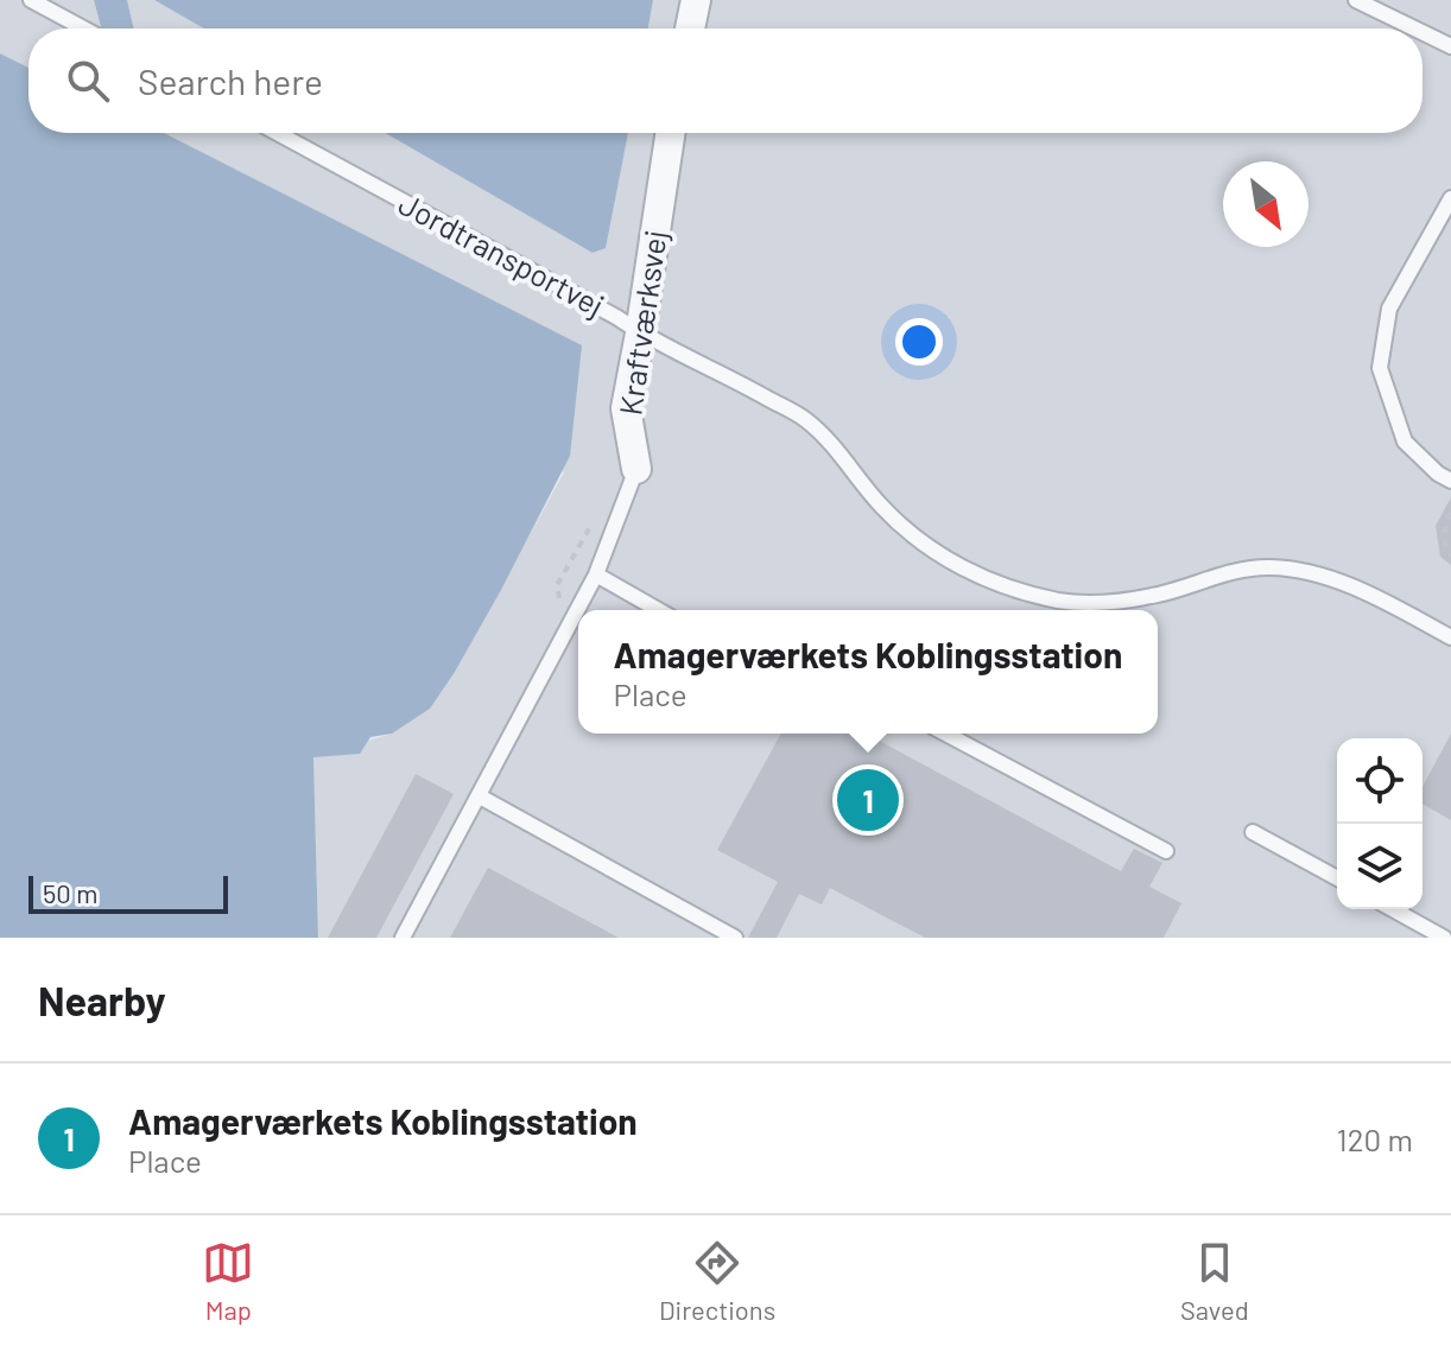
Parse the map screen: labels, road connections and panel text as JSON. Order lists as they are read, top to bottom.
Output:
{
  "streets": {
    "street": ["Kraftværksvej"],
    "lane": ["Jordtransportvej"]
  },
  "crossings": [
    ["Jordtransportvej", "Kraftværksvej"]
  ],
  "scale_bar": "50 m",
  "north": "bottom right",
  "page": {
    "search": "Search here",
    "popup": ["Amagerværkets Koblingsstation", "Place"],
    "pins": "1",
    "scale": "50 m",
    "heading": "Nearby",
    "list": [
      {
        "mark": "1",
        "name": "Amagerværkets Koblingsstation",
        "note": "Place",
        "value": "120 m"
      }
    ],
    "nav": ["Map", "Directions", "Saved"]
  }
}
